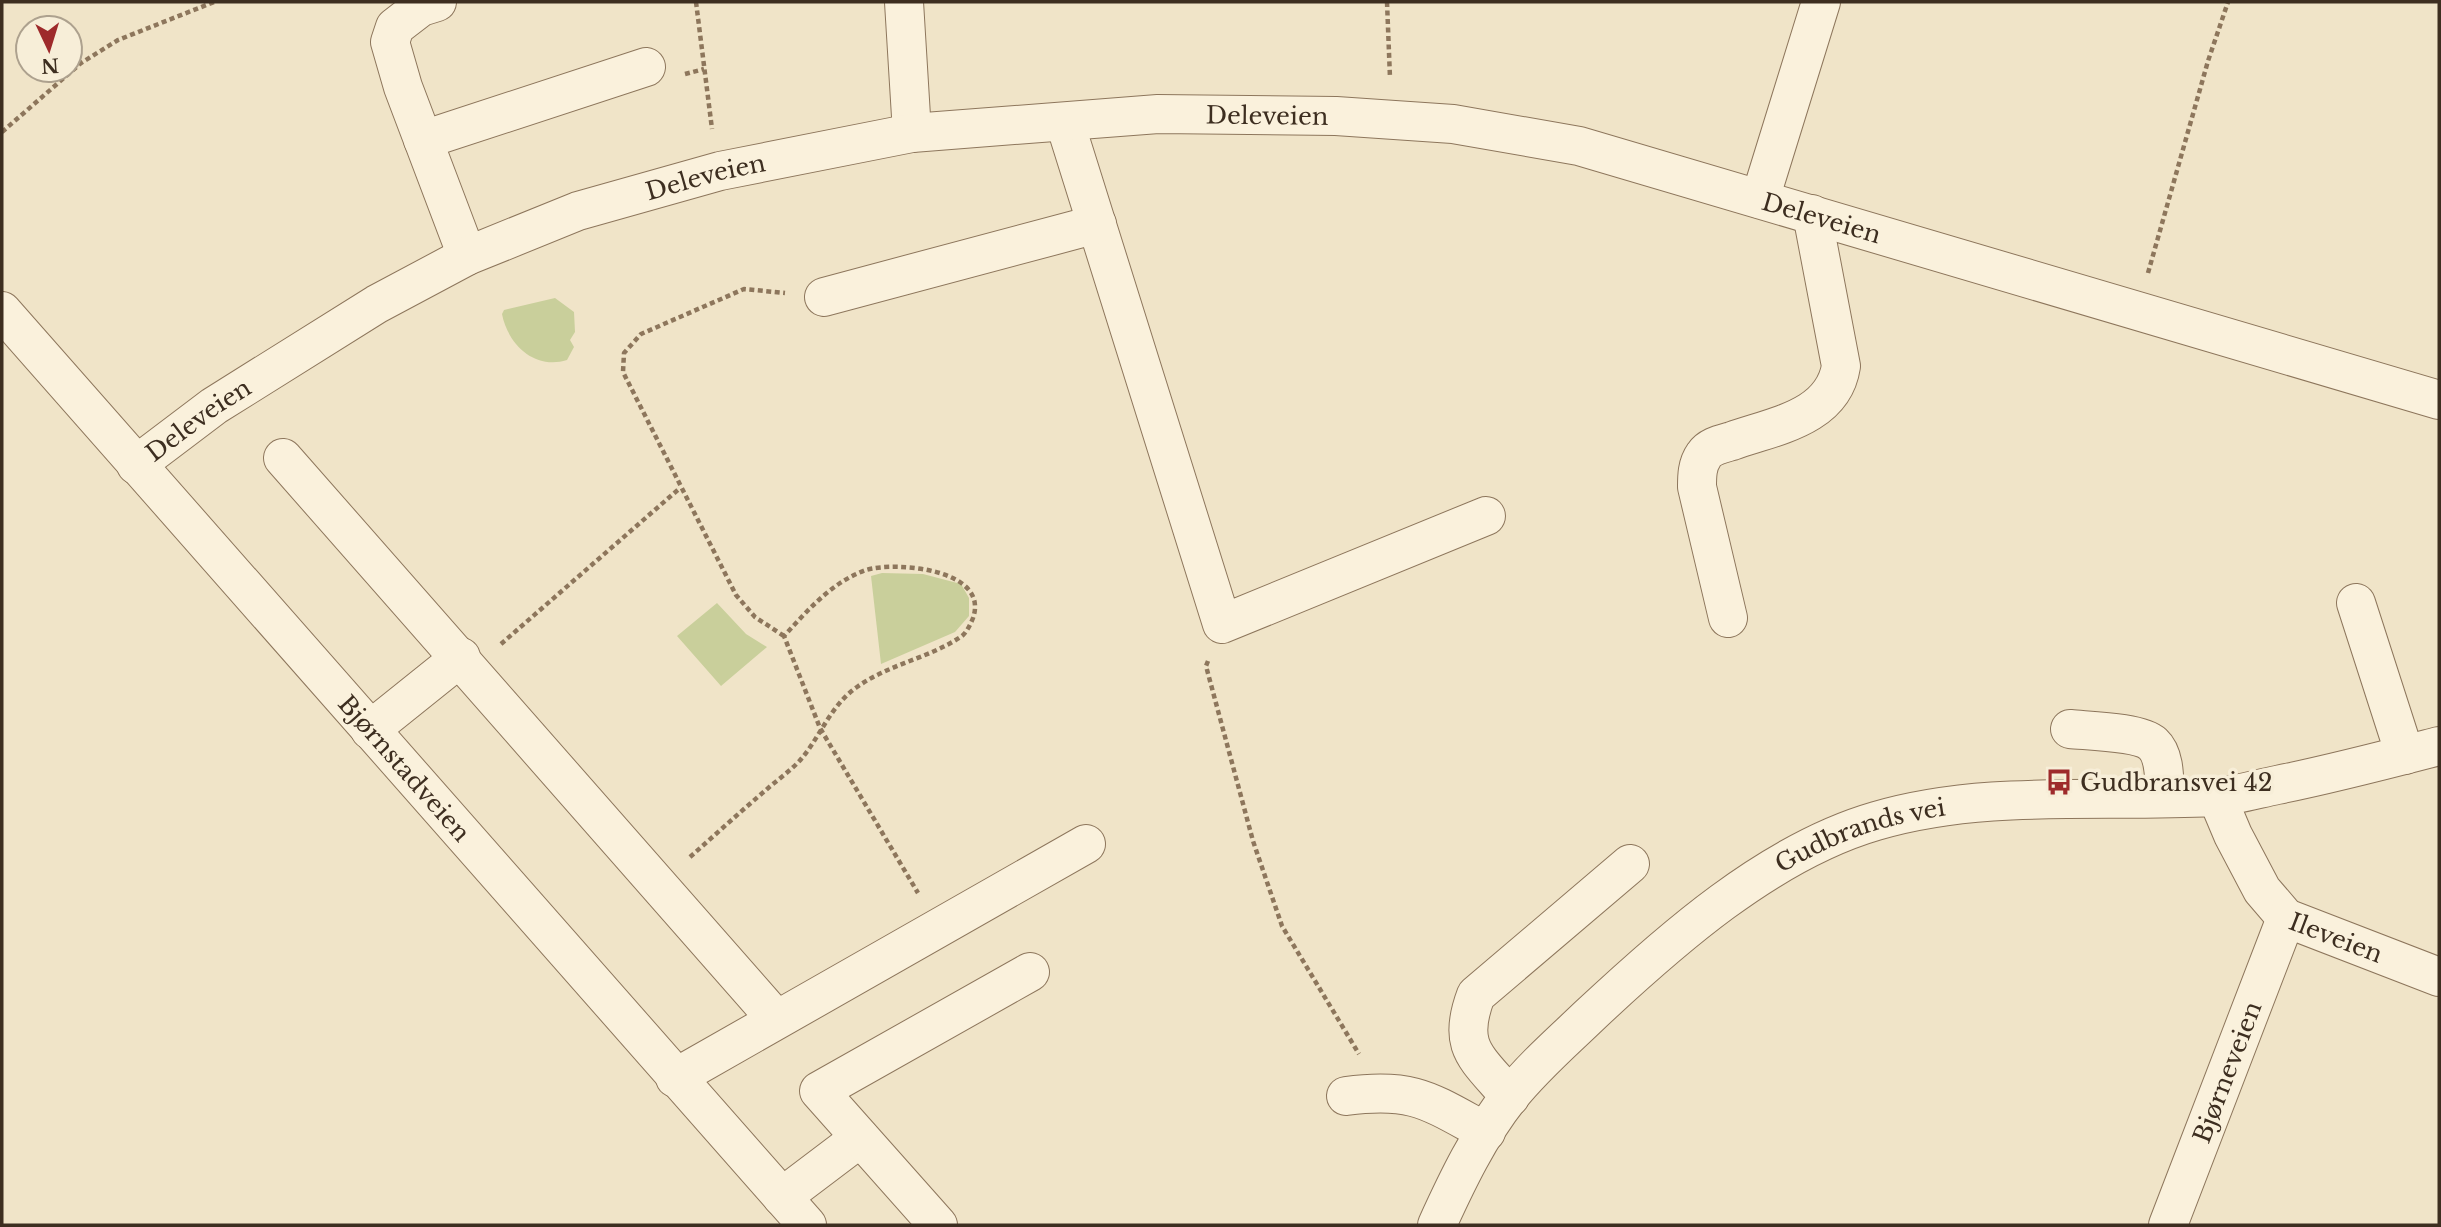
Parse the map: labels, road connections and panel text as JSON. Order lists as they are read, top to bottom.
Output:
{
  "streets": {
    "street": [
      "Deleveien",
      "Bjørnstadveien",
      "Gudbrands vei",
      "Ileveien",
      "Bjørneveien"
    ]
  },
  "crossings": [
    ["Deleveien", "Bjørnstadveien"],
    ["Gudbrands vei", "Ileveien"],
    ["Ileveien", "Bjørneveien"]
  ],
  "places": {
    "bus stop": ["Gudbransvei 42"]
  },
  "north": "bottom"
}
